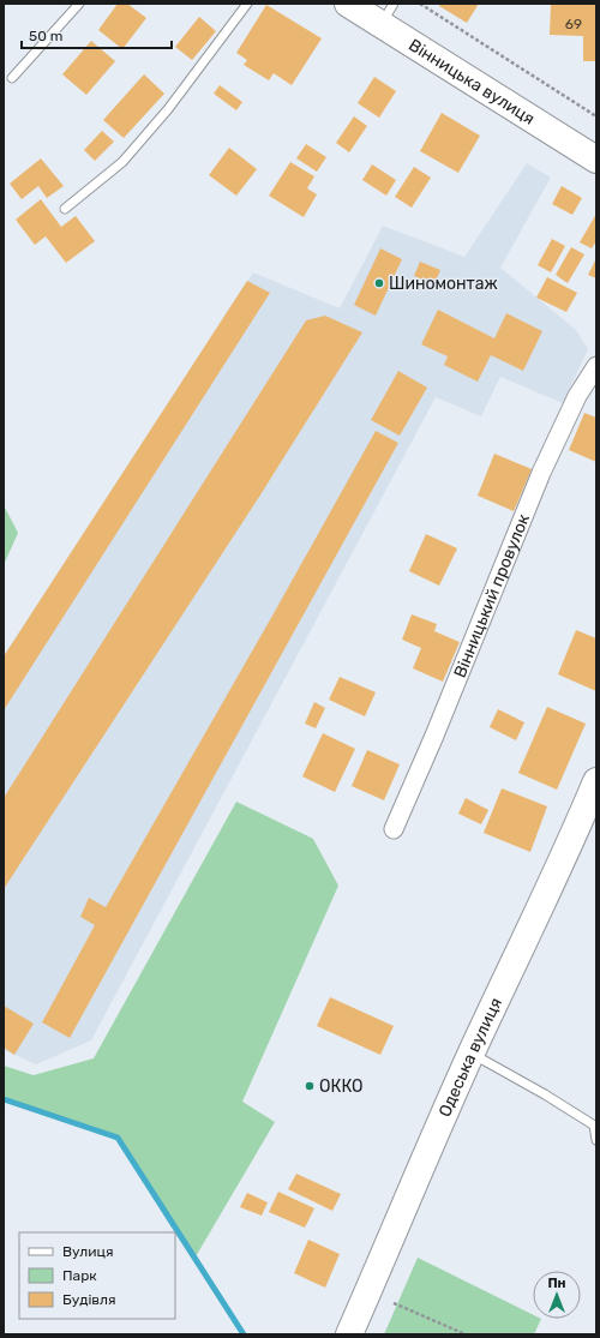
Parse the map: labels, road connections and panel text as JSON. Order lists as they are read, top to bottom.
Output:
{
  "streets": {
    "main road": ["Вінницька вулиця", "Одеська вулиця"],
    "street": ["Вінницький провулок"]
  },
  "places": ["Шиномонтаж", "ОККО"],
  "house_numbers": ["69"],
  "legend": ["Вулиця", "Парк", "Будівля"],
  "scale_bar": "50 m",
  "north": "top"
}
